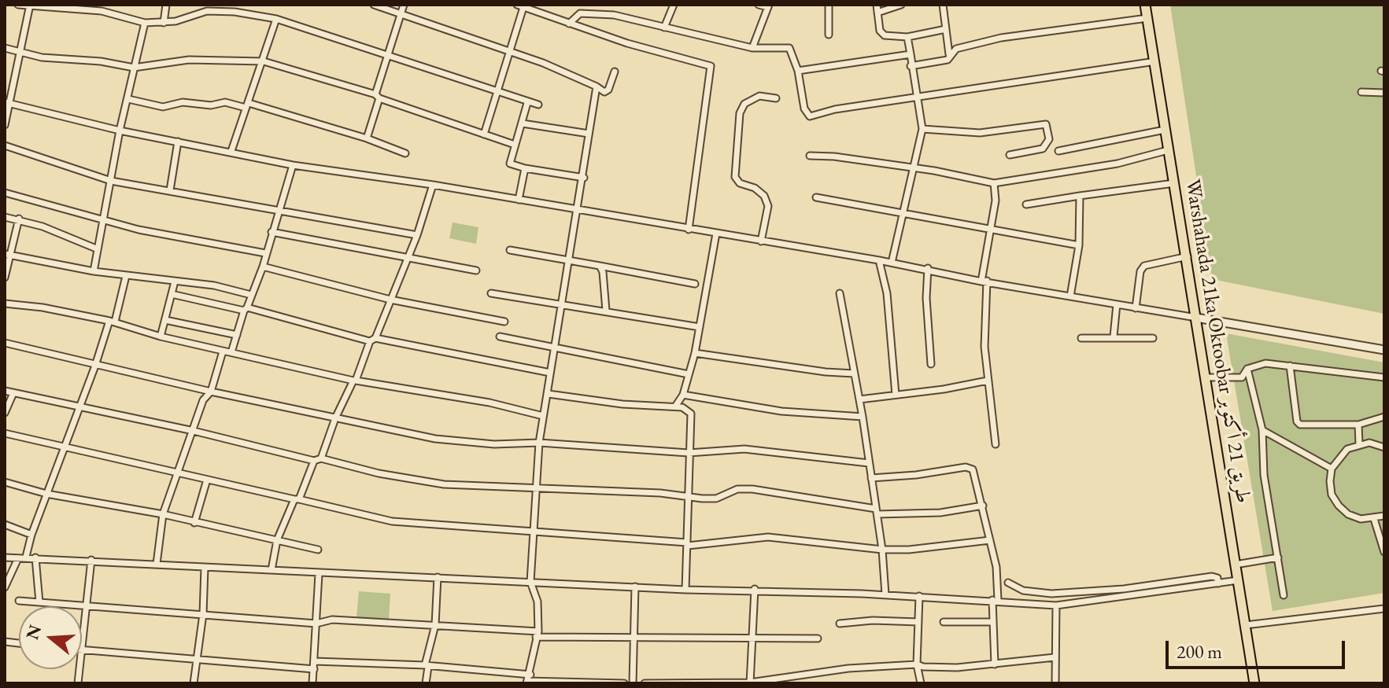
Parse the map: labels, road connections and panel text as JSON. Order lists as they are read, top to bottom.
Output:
{
  "streets": {
    "main road": ["Warshahada 21ka Oktoobar طريق 21 أكتوبر"]
  },
  "scale_bar": "200 m",
  "north": "left"
}
